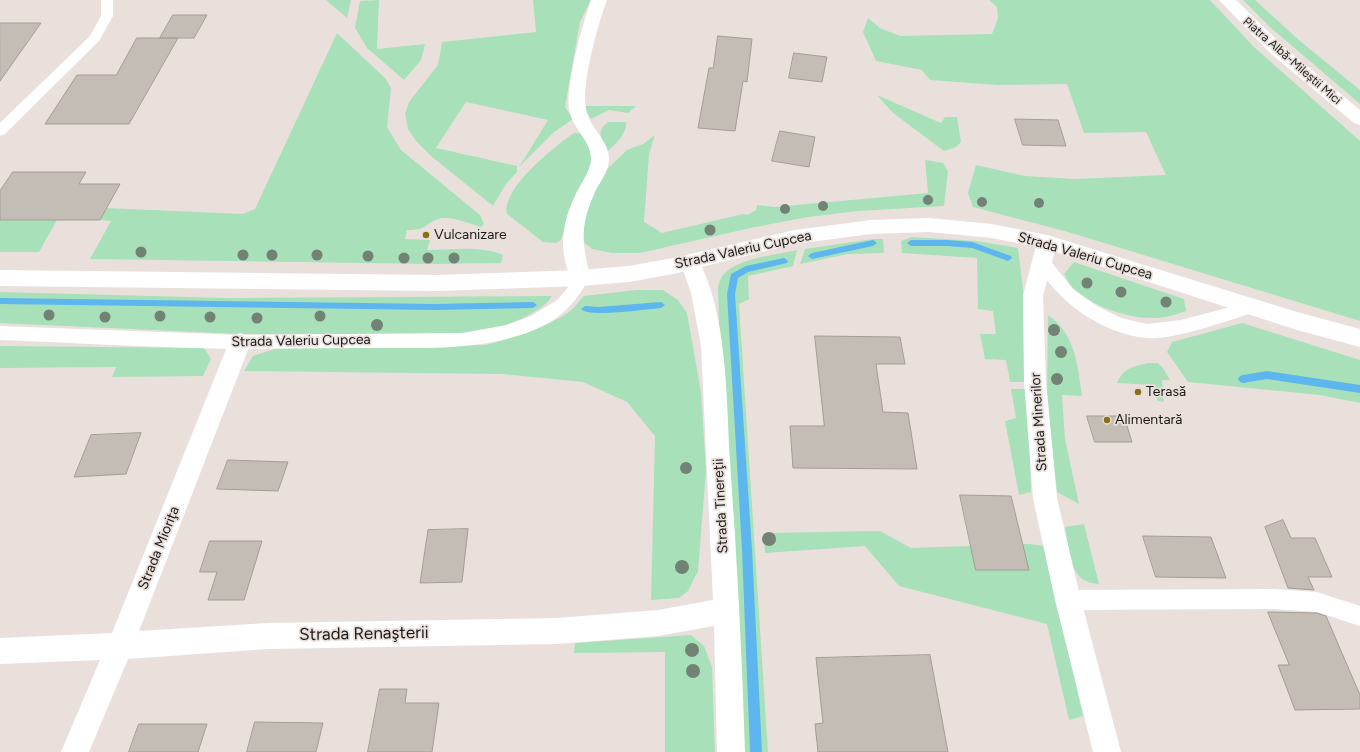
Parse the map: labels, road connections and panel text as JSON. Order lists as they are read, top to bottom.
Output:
{
  "streets": {
    "street": [
      "Piatra Albă-Mileștii Mici",
      "Strada Valeriu Cupcea",
      "Strada Minerilor",
      "Strada Tinereţii",
      "Strada Mioriţa",
      "Strada Renaşterii"
    ]
  },
  "crossings": [
    ["Strada Valeriu Cupcea", "Strada Minerilor"],
    ["Strada Valeriu Cupcea", "Strada Tinereţii"],
    ["Strada Valeriu Cupcea", "Strada Mioriţa"],
    ["Strada Tinereţii", "Strada Renaşterii"],
    ["Strada Mioriţa", "Strada Renaşterii"]
  ],
  "places": ["Vulcanizare", "Terasă", "Alimentară"]
}
